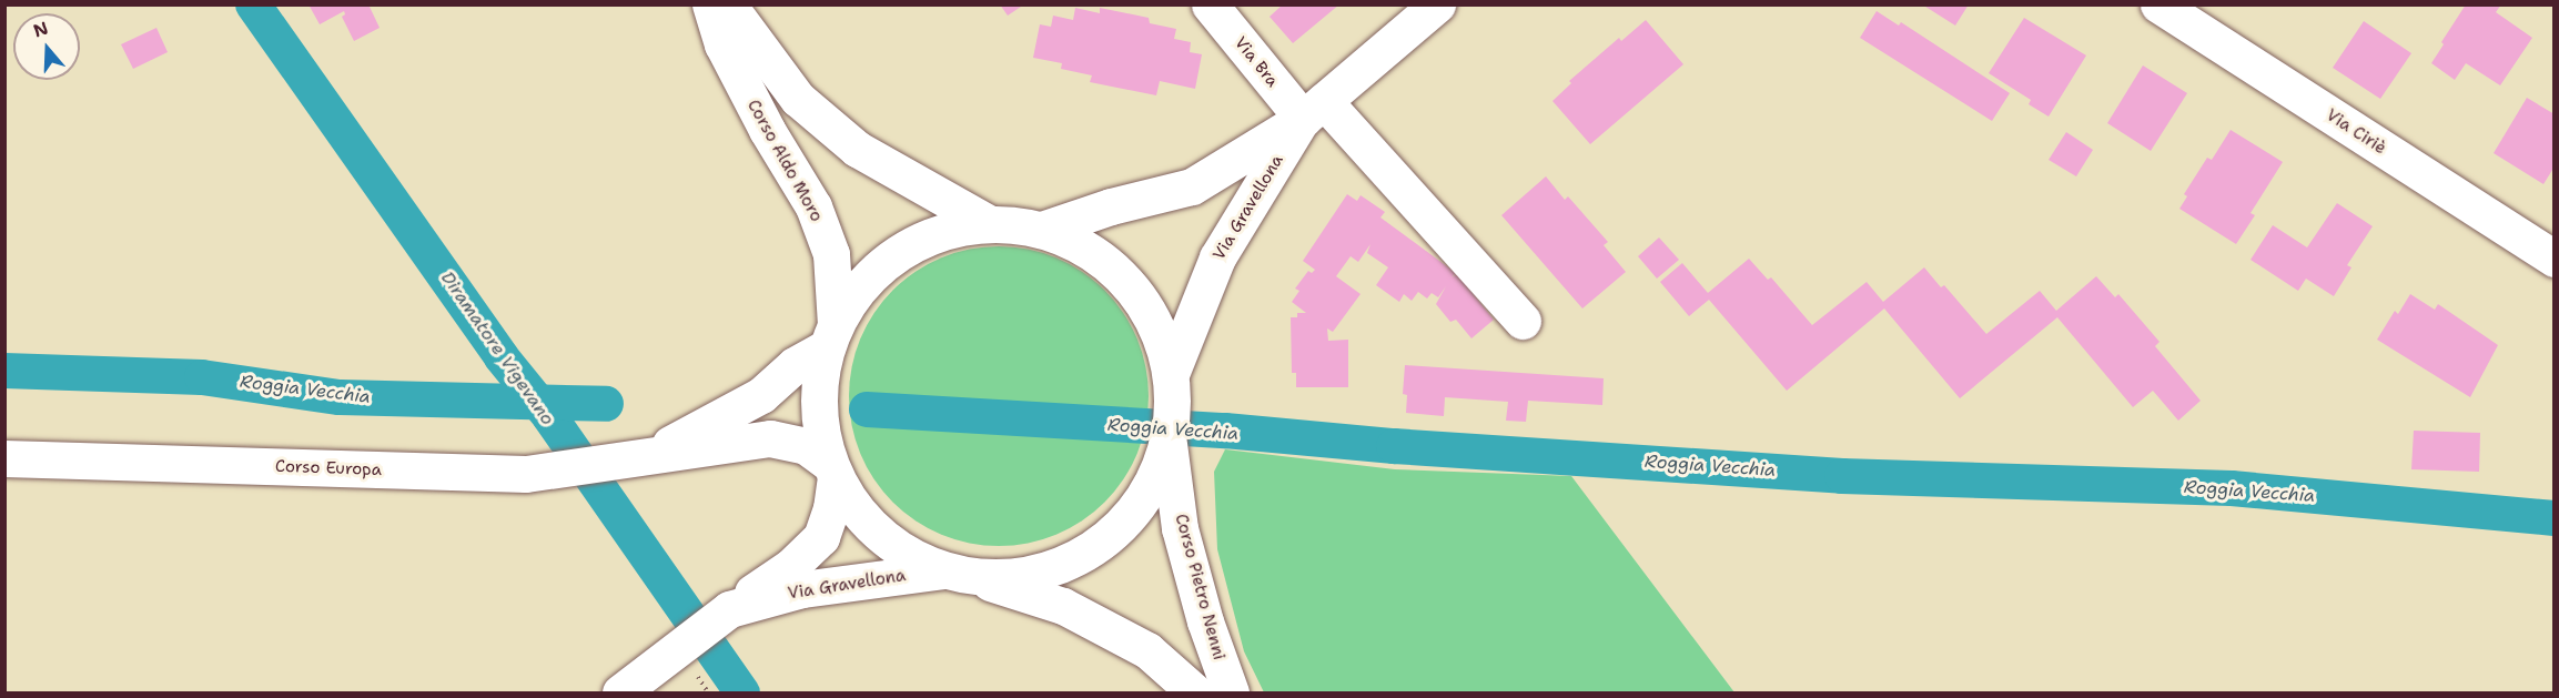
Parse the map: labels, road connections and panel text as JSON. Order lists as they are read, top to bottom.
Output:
{
  "streets": {
    "main road": [
      "Via Bra",
      "Via Ciriè",
      "Corso Aldo Moro",
      "Via Gravellona",
      "Corso Europa",
      "Corso Pietro Nenni"
    ]
  },
  "crossings": [
    ["Via Bra", "Via Gravellona"],
    ["Via Gravellona", "Corso Pietro Nenni"]
  ],
  "water": ["Diramatore Vigevano", "Roggia Vecchia"],
  "north": "top"
}
